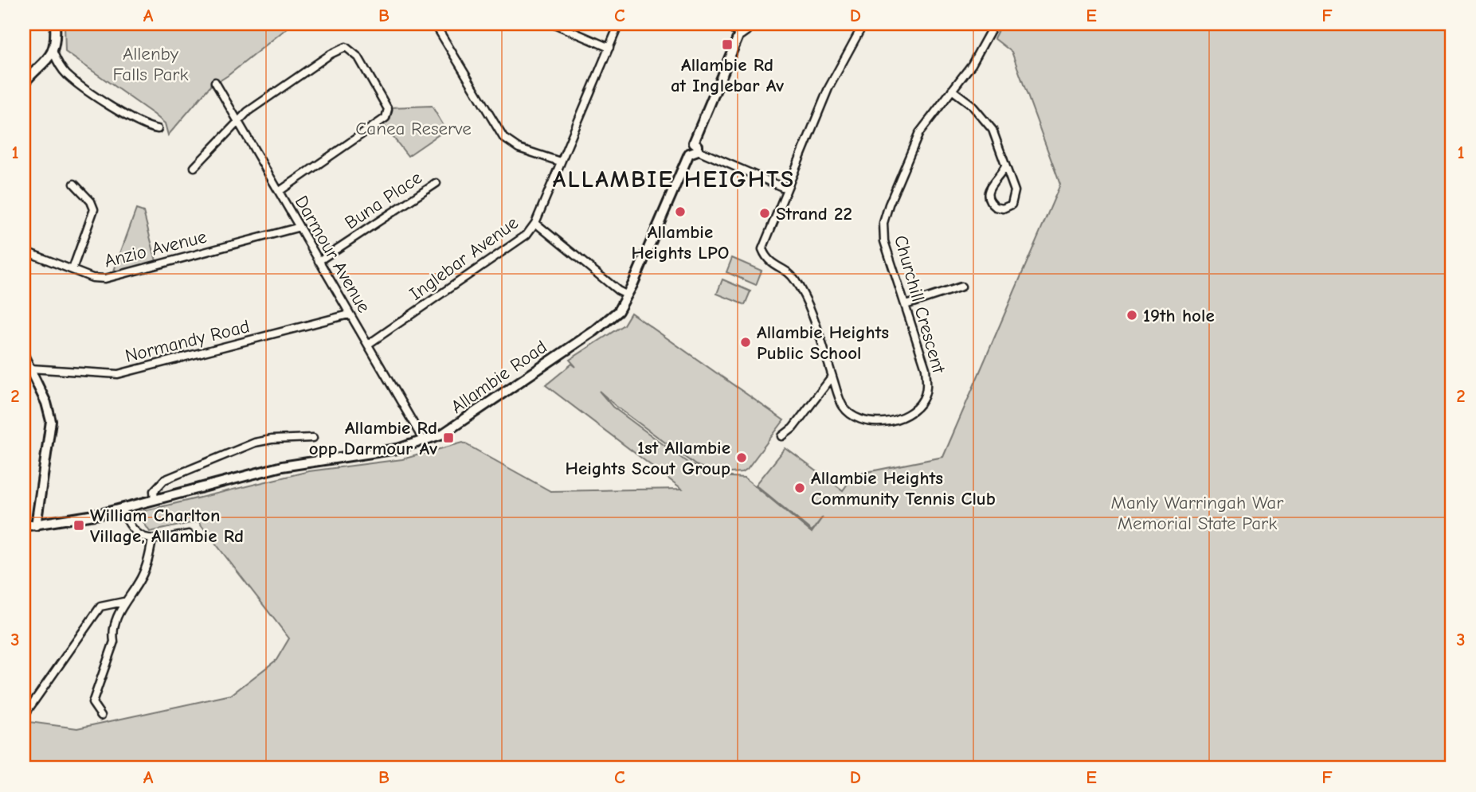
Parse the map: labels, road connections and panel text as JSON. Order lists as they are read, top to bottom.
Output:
{
  "streets": {
    "main road": ["Allambie Road"],
    "street": [
      "Buna Place",
      "Anzio Avenue",
      "Darmour Avenue",
      "Inglebar Avenue",
      "Churchill Crescent",
      "Normandy Road"
    ]
  },
  "crossings": [
    ["Buna Place", "Darmour Avenue"],
    ["Anzio Avenue", "Darmour Avenue"],
    ["Darmour Avenue", "Inglebar Avenue"],
    ["Darmour Avenue", "Normandy Road"],
    ["Darmour Avenue", "Allambie Road"]
  ],
  "districts": ["ALLAMBIE HEIGHTS"],
  "parks": ["Allenby Falls Park", "Canea Reserve", "Manly Warringah War Memorial State Park"],
  "places": {
    "transit": ["Allambie Rd at Inglebar Av", "Allambie Rd opp Darmour Av", "William Charlton Village, Allambie Rd"],
    "other": [
      "Allambie Heights LPO",
      "Strand 22",
      "19th hole",
      "Allambie Heights Public School",
      "1st Allambie Heights Scout Group",
      "Allambie Heights Community Tennis Club"
    ]
  },
  "grid": {
    "columns": [
      "A",
      "B",
      "C",
      "D",
      "E",
      "F"
    ],
    "rows": ["1", "2", "3"]
  }
}
